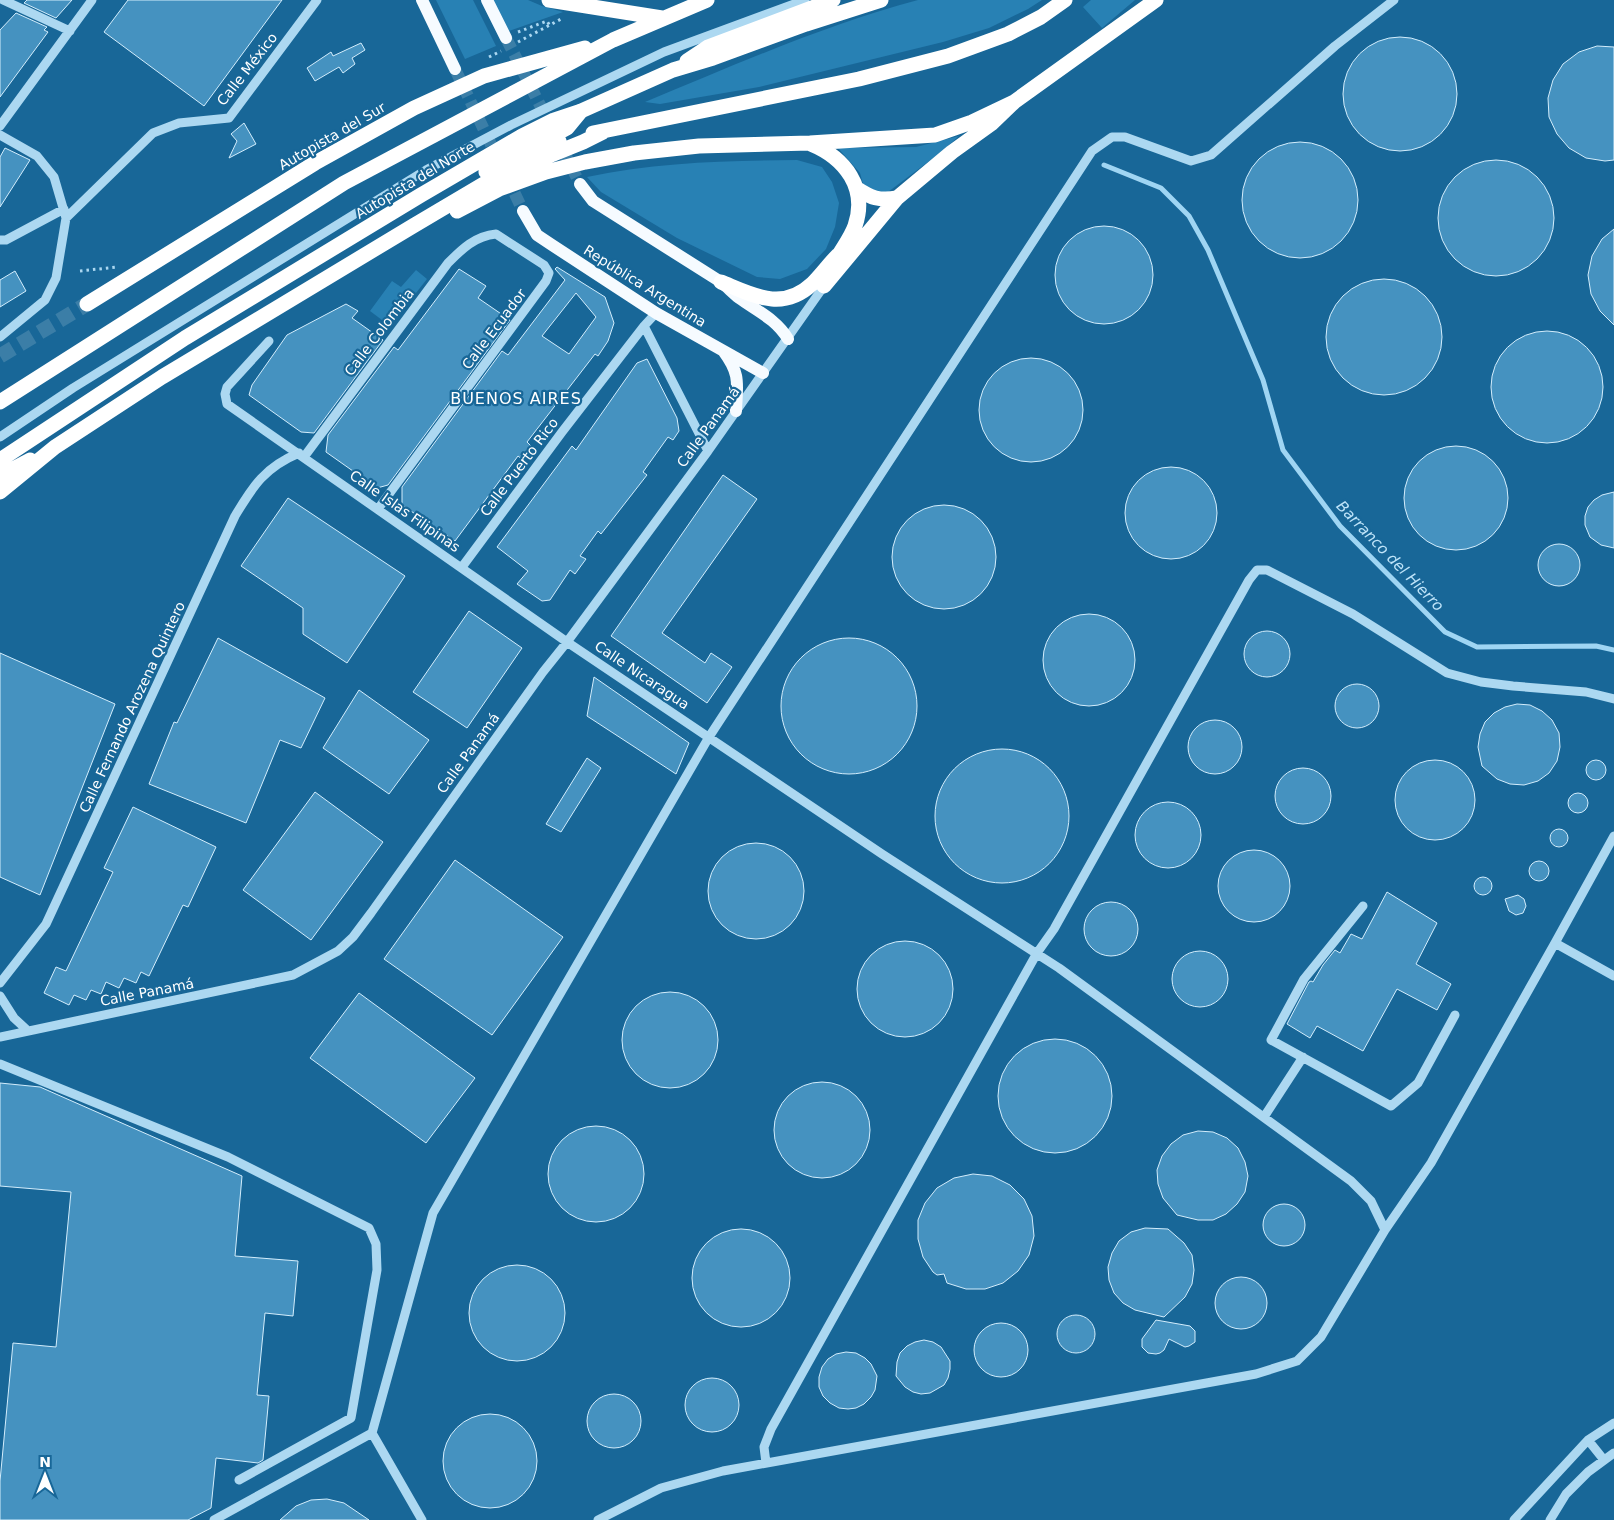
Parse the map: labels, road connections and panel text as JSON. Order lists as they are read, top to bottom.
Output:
{
  "streets": {
    "highway": ["Autopista del Sur", "Autopista del Norte"],
    "main road": ["República Argentina"],
    "street": [
      "Calle México",
      "Calle Ecuador",
      "Calle Colombia",
      "Calle Panamá",
      "Calle Puerto Rico",
      "Calle Islas Filipinas",
      "Calle Nicaragua",
      "Calle Fernando Arozena Quintero"
    ]
  },
  "crossings": [
    ["Autopista del Sur", "Autopista del Norte"],
    ["República Argentina", "Calle Panamá"],
    ["República Argentina", "Calle Puerto Rico"],
    ["Calle Ecuador", "Calle Colombia"],
    ["Calle Ecuador", "Calle Islas Filipinas"],
    ["Calle Colombia", "Calle Islas Filipinas"],
    ["Calle Colombia", "Calle Fernando Arozena Quintero"],
    ["Calle Panamá", "Calle Islas Filipinas"],
    ["Calle Panamá", "Calle Nicaragua"],
    ["Calle Puerto Rico", "Calle Islas Filipinas"],
    ["Calle Islas Filipinas", "Calle Nicaragua"],
    ["Calle Islas Filipinas", "Calle Fernando Arozena Quintero"]
  ],
  "districts": ["BUENOS AIRES"],
  "water": ["Barranco del Hierro"],
  "north": "top"
}
